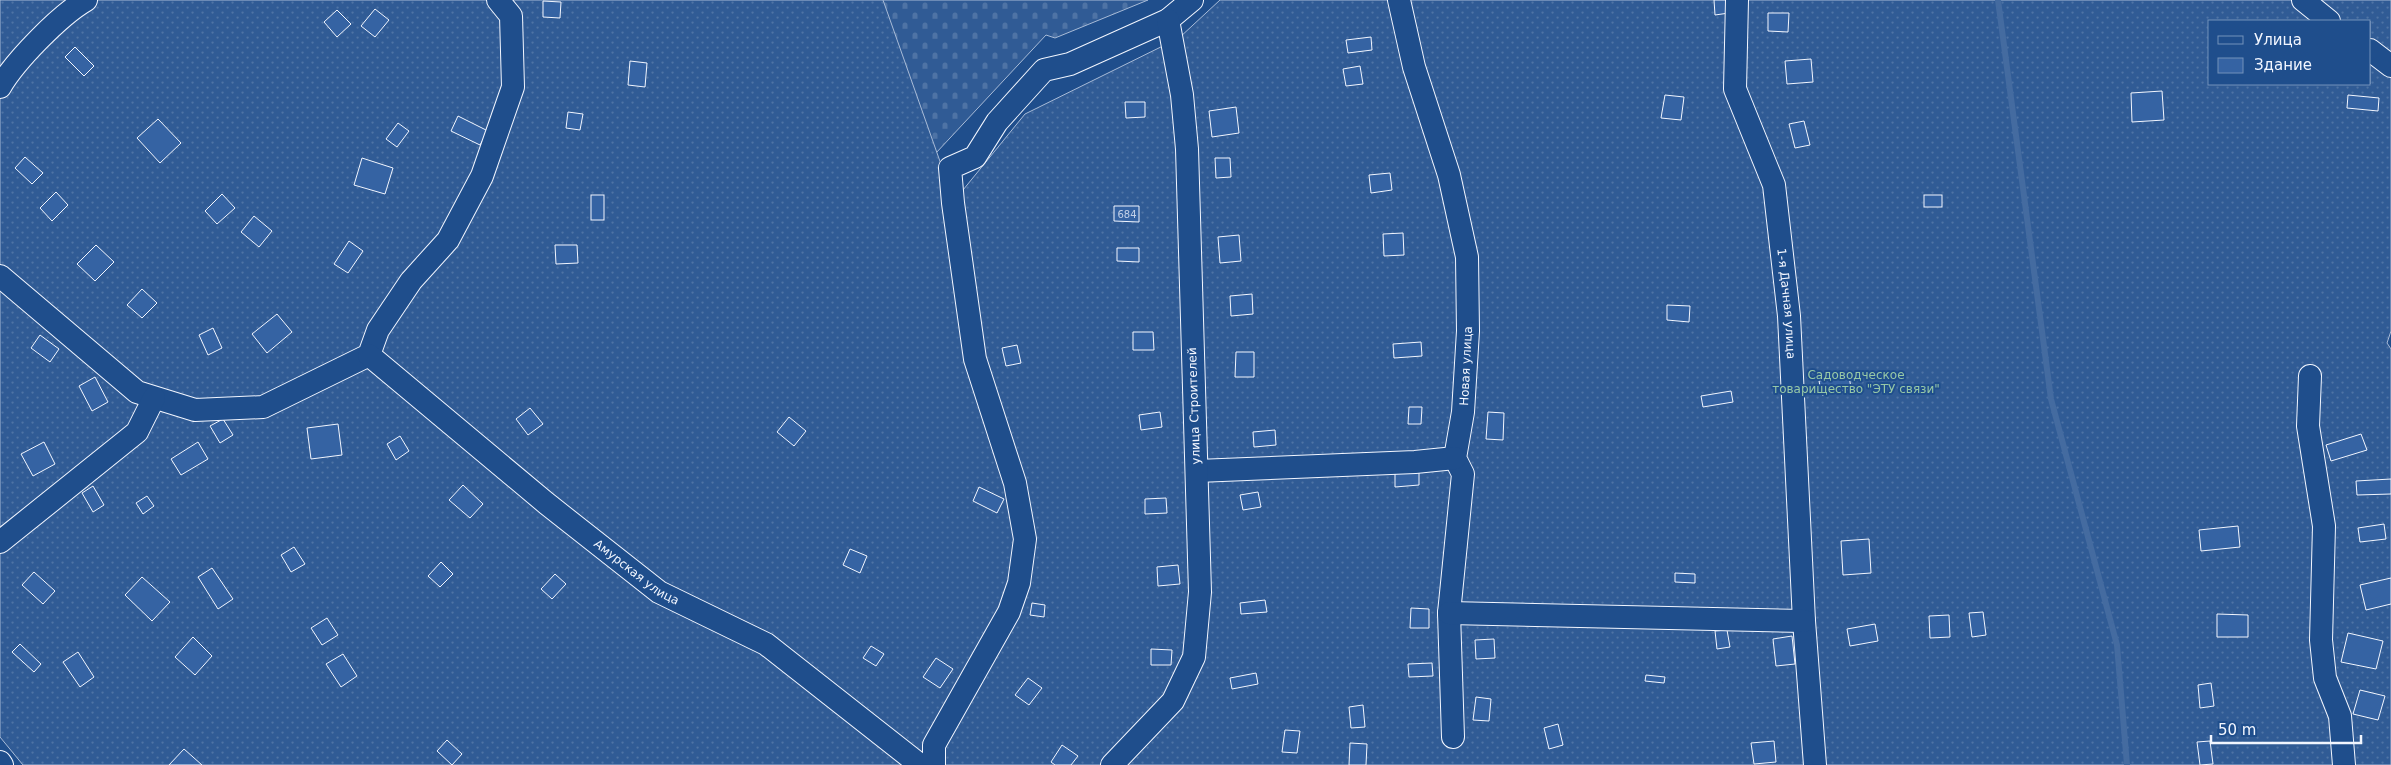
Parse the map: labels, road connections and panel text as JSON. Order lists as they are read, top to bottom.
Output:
{
  "streets": {
    "street": [
      "1-я Дачная улица",
      "Новая улица",
      "улица Строителей",
      "Амурская улица"
    ]
  },
  "parks": ["Садоводческое товарищество \"ЭТУ связи\""],
  "house_numbers": ["684"],
  "legend": ["Улица", "Здание"],
  "scale_bar": "50 m"
}
